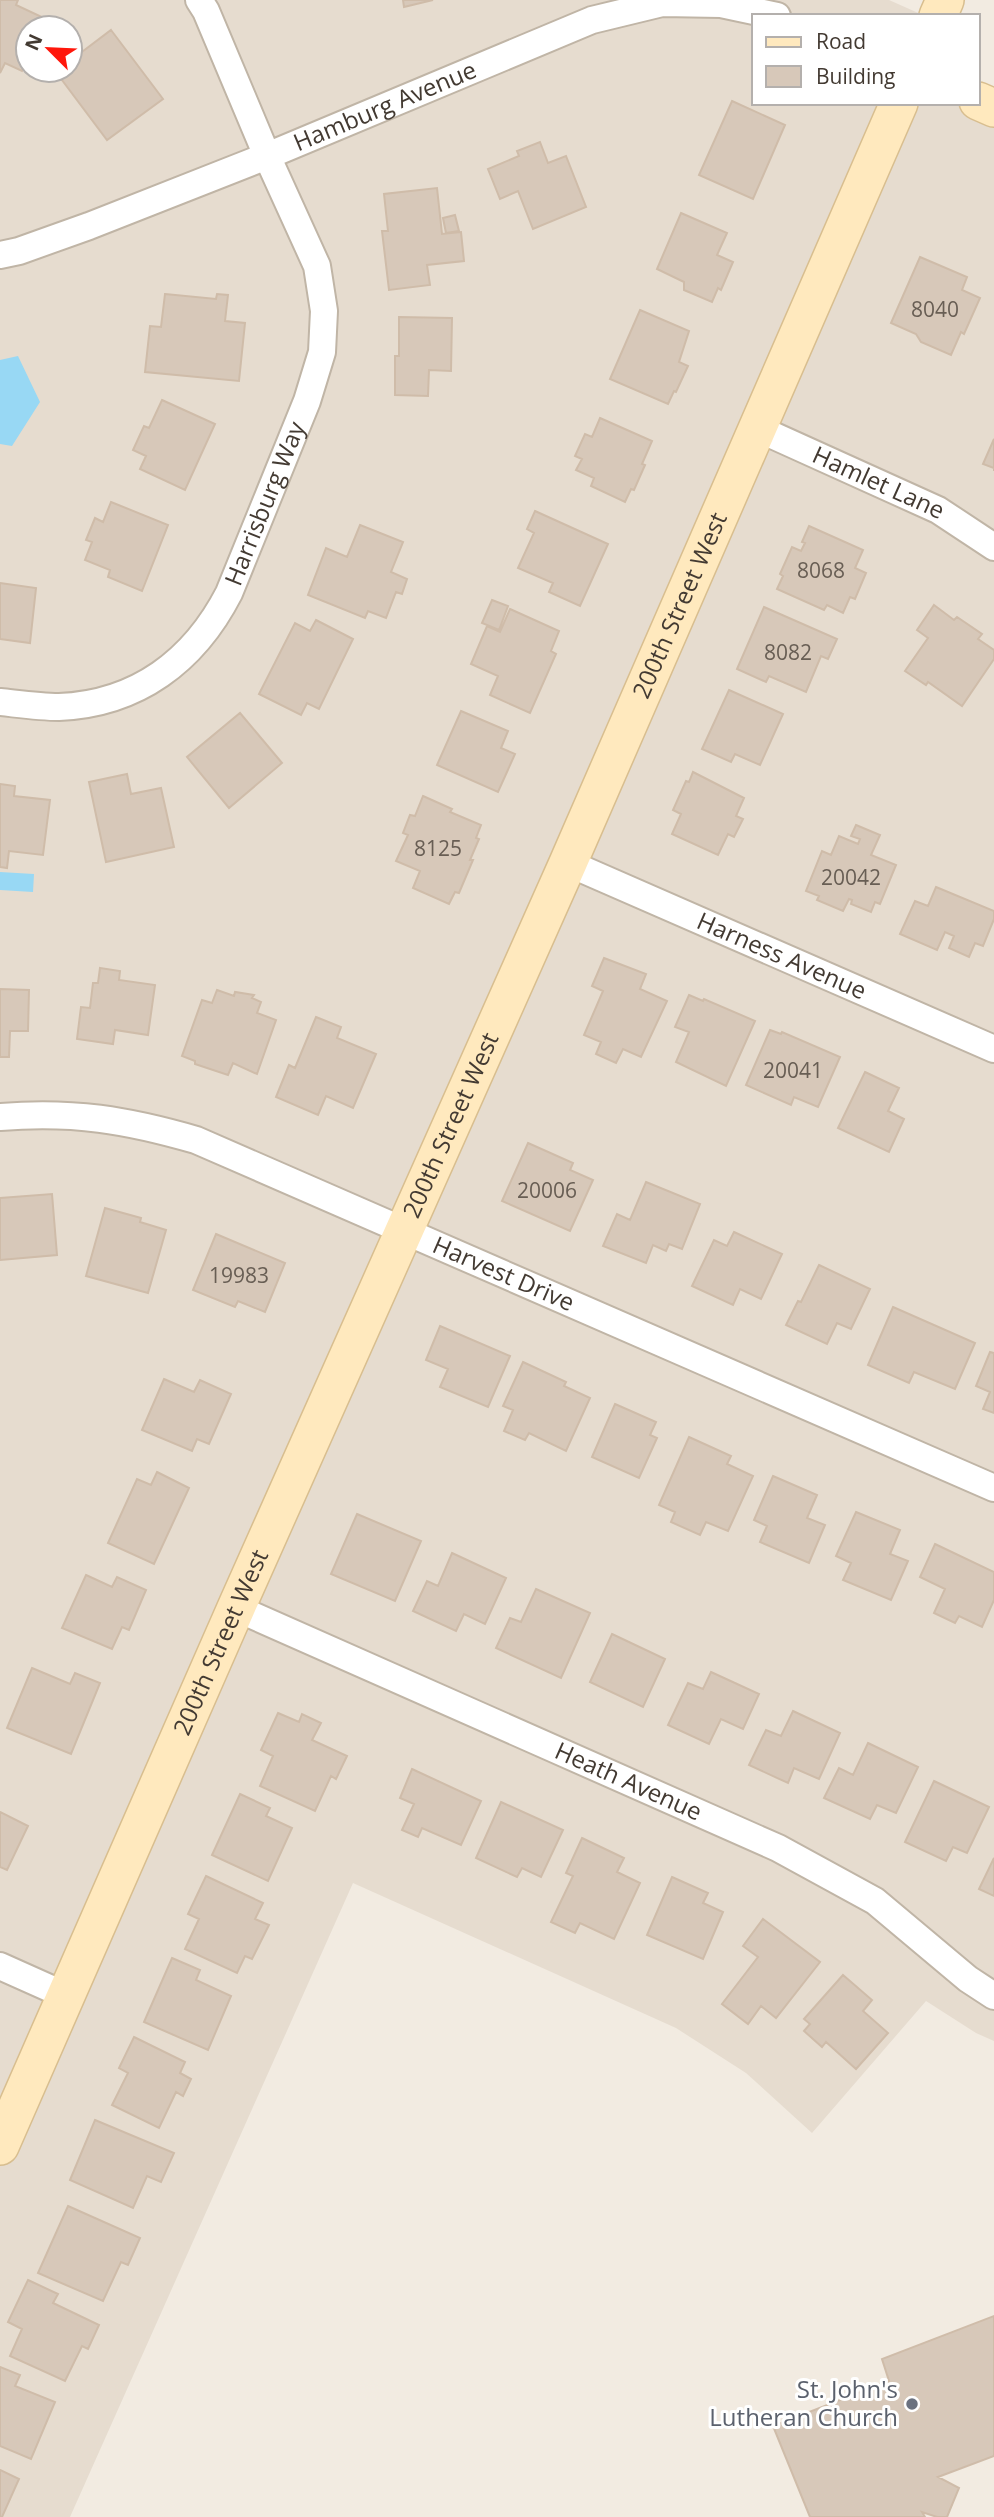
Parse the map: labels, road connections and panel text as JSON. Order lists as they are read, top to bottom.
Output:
{
  "streets": {
    "street": [
      "Hamburg Avenue",
      "Hamlet Lane",
      "Harrisburg Way",
      "200th Street West",
      "Harness Avenue",
      "Harvest Drive",
      "Heath Avenue"
    ]
  },
  "crossings": [
    ["Hamburg Avenue", "Harrisburg Way"],
    ["Hamlet Lane", "200th Street West"],
    ["200th Street West", "Harness Avenue"],
    ["200th Street West", "Harvest Drive"],
    ["200th Street West", "Heath Avenue"]
  ],
  "places": ["St. John's Lutheran Church"],
  "house_numbers": [
    "8040",
    "8068",
    "8082",
    "8125",
    "20042",
    "20041",
    "20006",
    "19983"
  ],
  "legend": ["Road", "Building"],
  "north": "top left"
}
